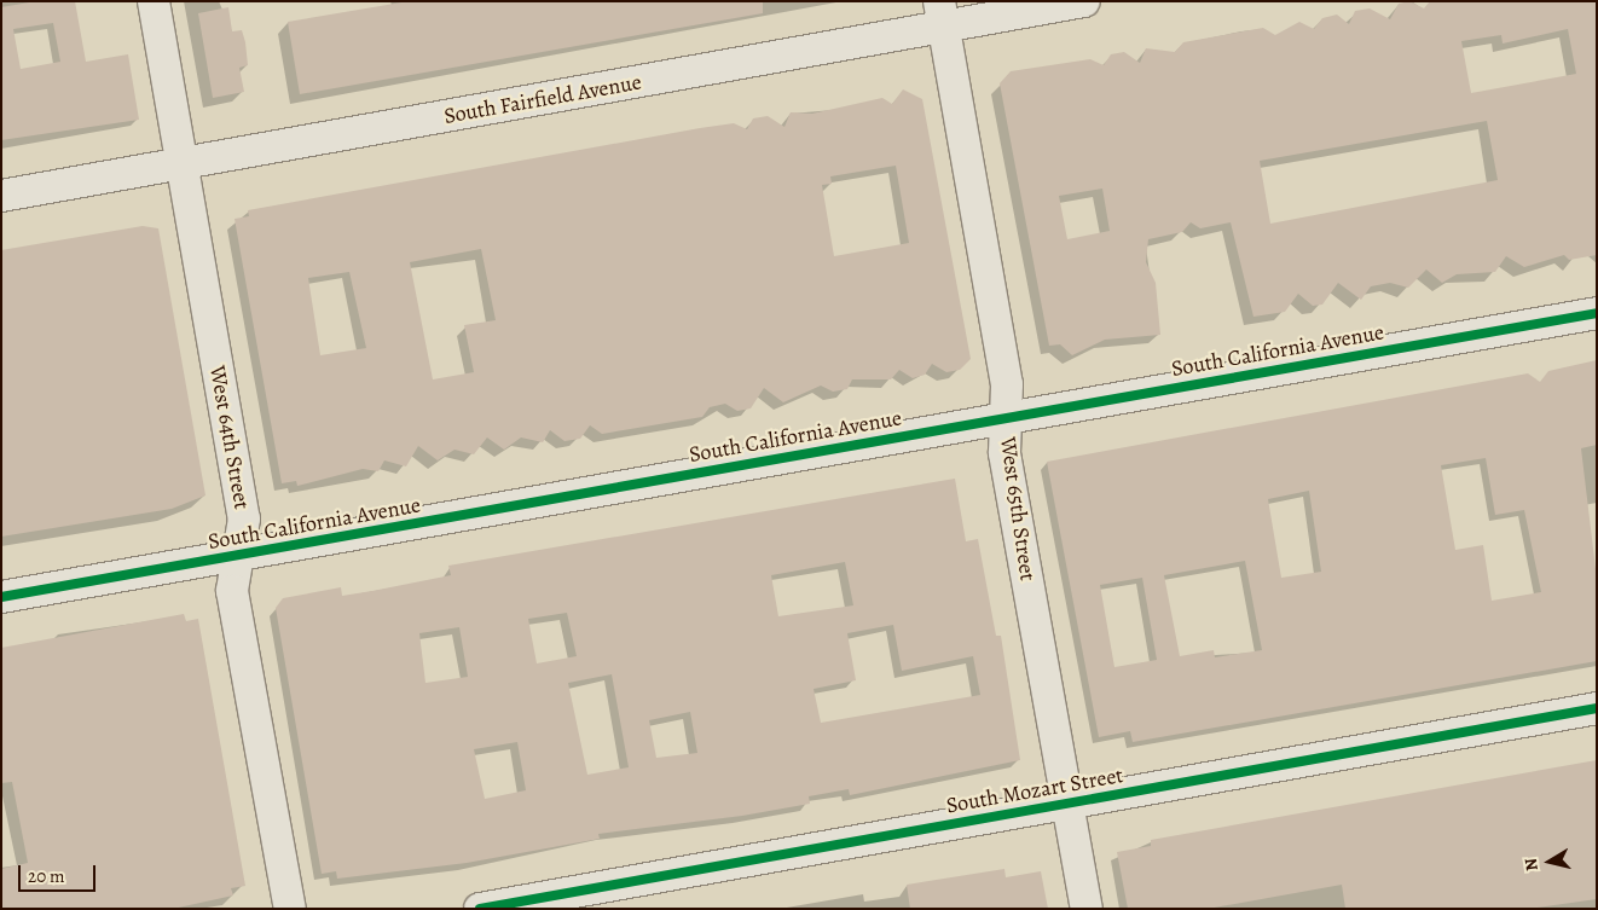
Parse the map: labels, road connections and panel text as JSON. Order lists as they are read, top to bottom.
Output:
{
  "streets": {
    "street": [
      "South Fairfield Avenue",
      "South California Avenue",
      "West 64th Street",
      "West 65th Street",
      "South Mozart Street"
    ]
  },
  "crossings": [
    ["South Fairfield Avenue", "West 64th Street"],
    ["South Fairfield Avenue", "West 65th Street"],
    ["South California Avenue", "West 64th Street"],
    ["South California Avenue", "West 65th Street"],
    ["West 65th Street", "South Mozart Street"]
  ],
  "scale_bar": "20 m",
  "north": "left"
}
